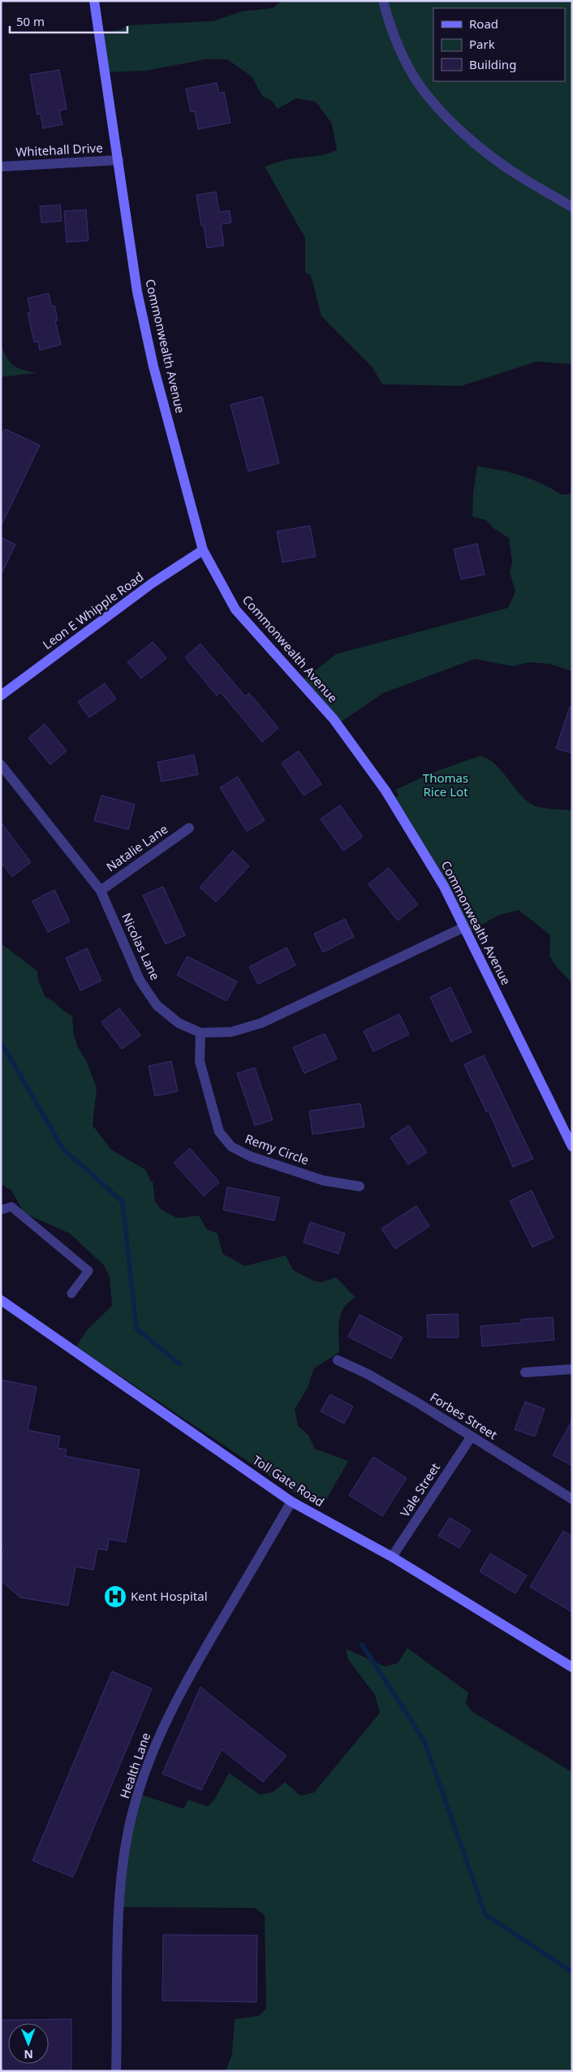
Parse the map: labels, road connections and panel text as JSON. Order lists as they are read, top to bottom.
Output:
{
  "streets": {
    "street": [
      "Whitehall Drive",
      "Commonwealth Avenue",
      "Leon E Whipple Road",
      "Natalie Lane",
      "Nicolas Lane",
      "Remy Circle",
      "Forbes Street",
      "Toll Gate Road",
      "Vale Street",
      "Health Lane"
    ]
  },
  "crossings": [
    ["Whitehall Drive", "Commonwealth Avenue"],
    ["Commonwealth Avenue", "Leon E Whipple Road"],
    ["Commonwealth Avenue", "Nicolas Lane"],
    ["Natalie Lane", "Nicolas Lane"],
    ["Nicolas Lane", "Remy Circle"],
    ["Forbes Street", "Vale Street"],
    ["Toll Gate Road", "Vale Street"],
    ["Toll Gate Road", "Health Lane"]
  ],
  "parks": ["Thomas Rice Lot"],
  "places": {
    "hospital": ["Kent Hospital"]
  },
  "legend": ["Road", "Park", "Building"],
  "scale_bar": "50 m",
  "north": "bottom"
}
